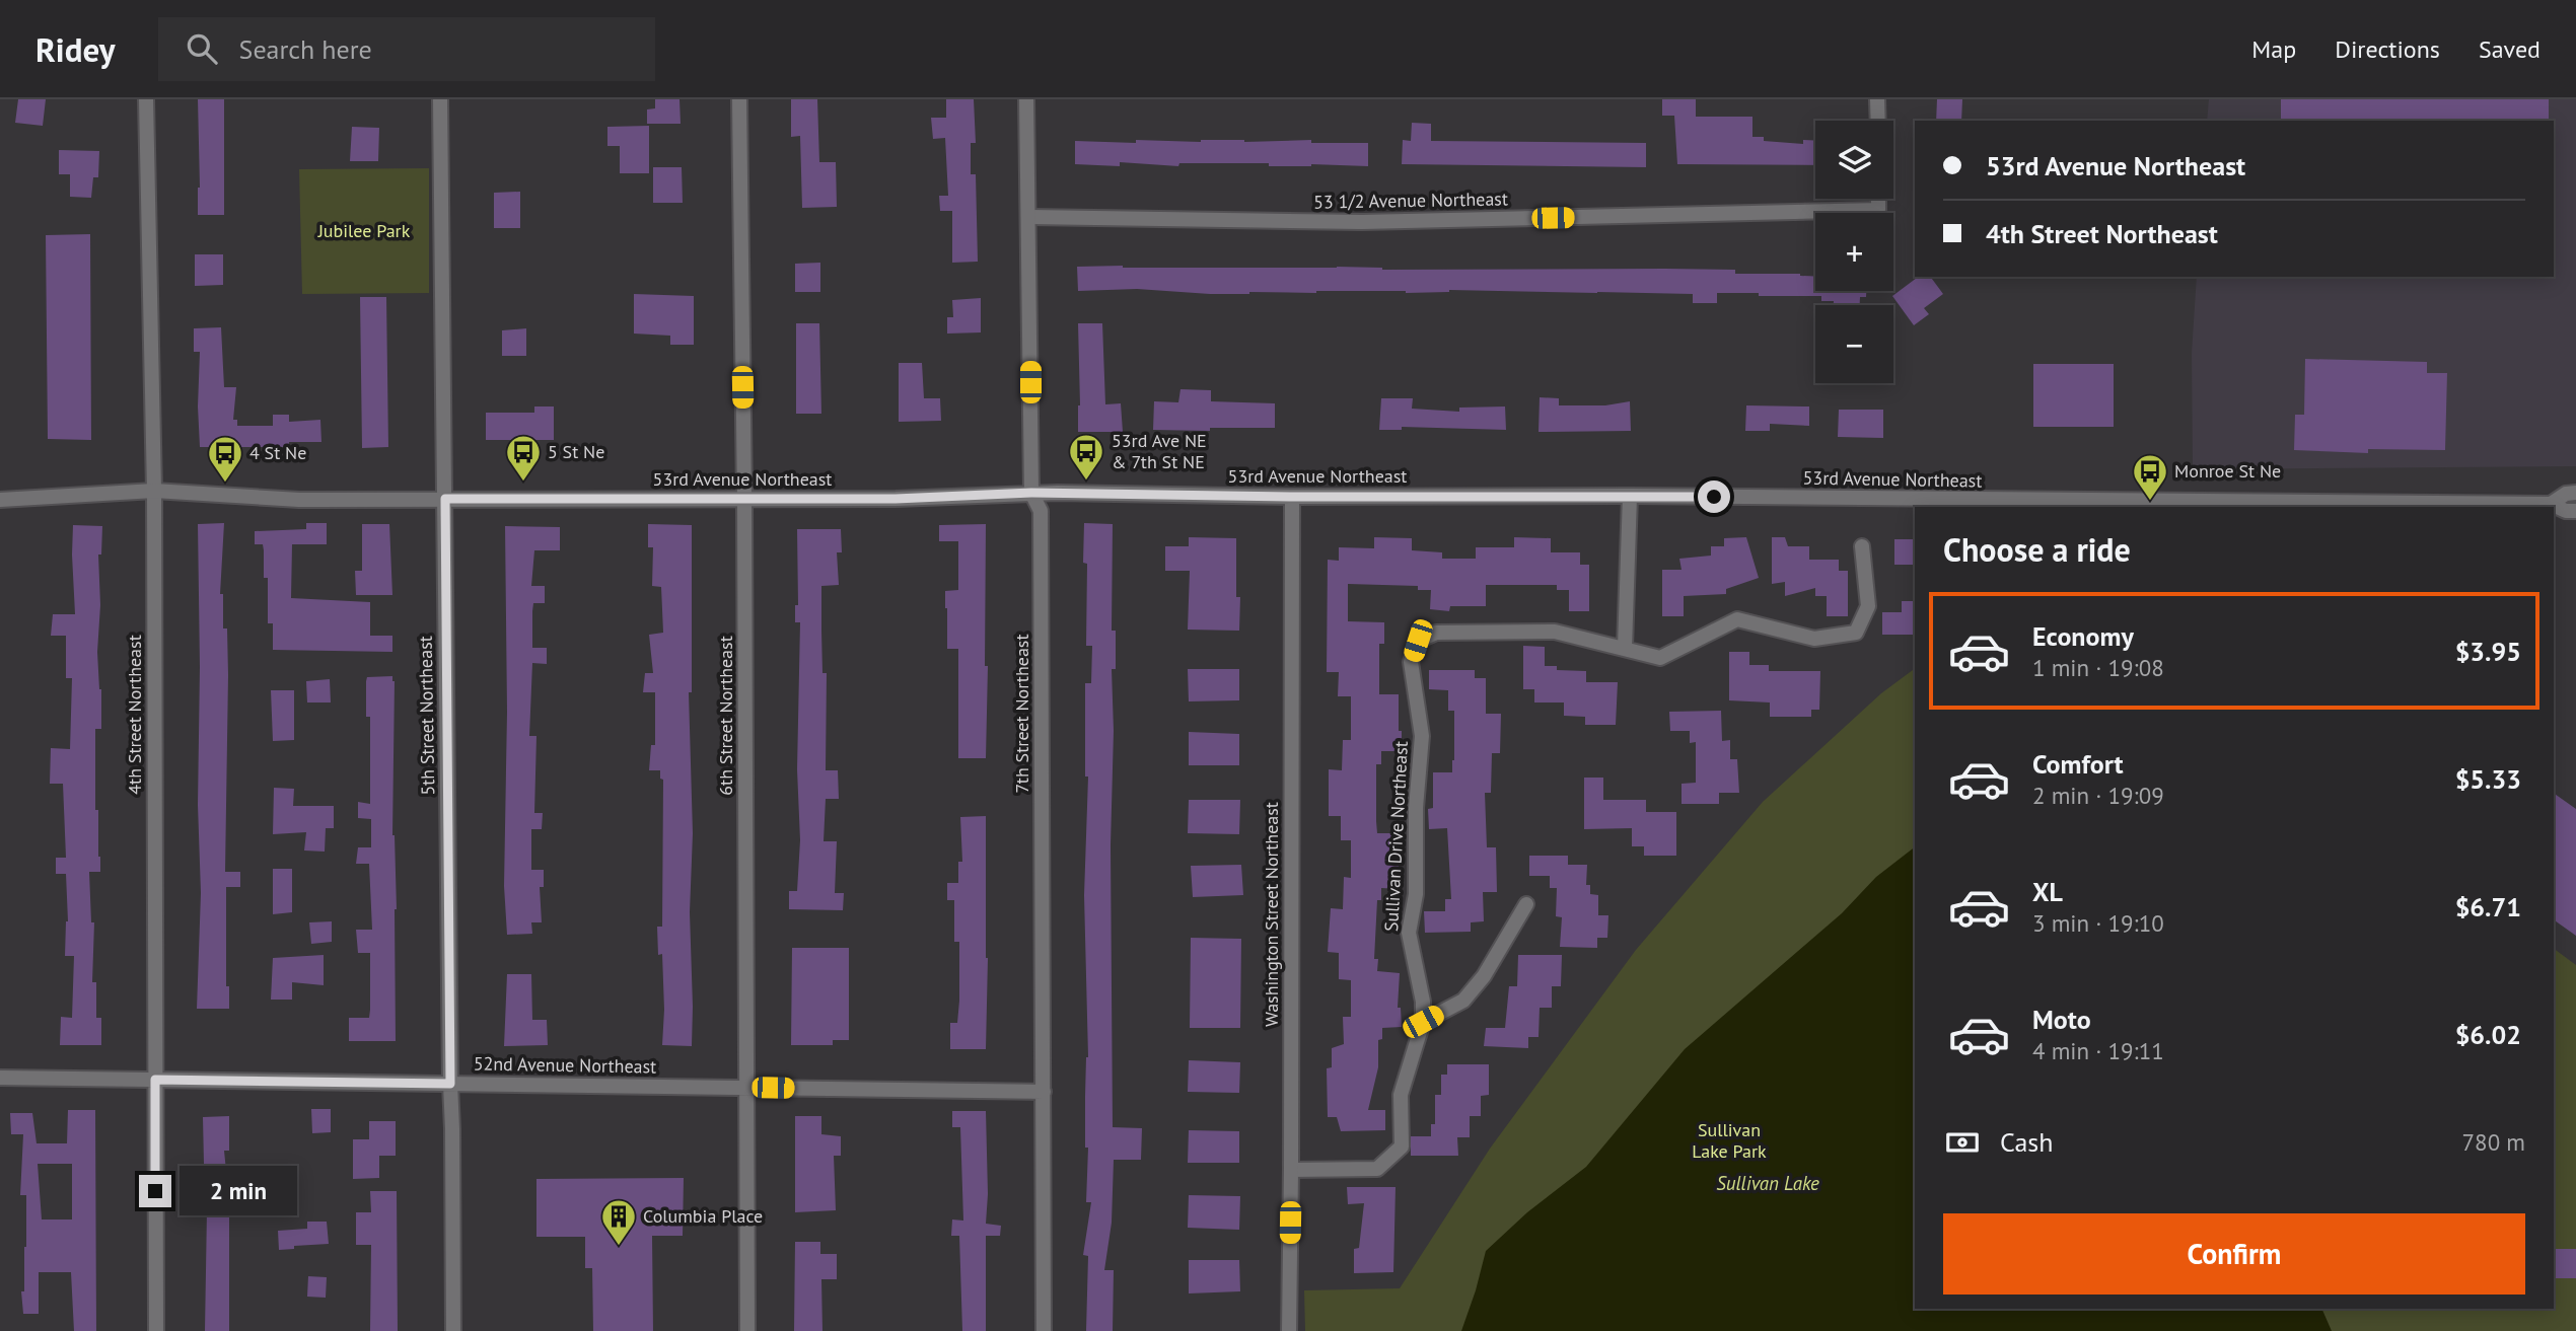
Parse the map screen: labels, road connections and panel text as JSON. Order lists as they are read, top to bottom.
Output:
{
  "streets": {
    "street": [
      "53 1/2 Avenue Northeast",
      "53rd Avenue Northeast",
      "7th Street Northeast",
      "4th Street Northeast",
      "5th Street Northeast",
      "6th Street Northeast",
      "Sullivan Drive Northeast",
      "Washington Street Northeast",
      "52nd Avenue Northeast"
    ]
  },
  "crossings": [
    ["53 1/2 Avenue Northeast", "7th Street Northeast"],
    ["53rd Avenue Northeast", "7th Street Northeast"],
    ["53rd Avenue Northeast", "4th Street Northeast"],
    ["53rd Avenue Northeast", "5th Street Northeast"],
    ["53rd Avenue Northeast", "6th Street Northeast"],
    ["53rd Avenue Northeast", "Washington Street Northeast"],
    ["7th Street Northeast", "52nd Avenue Northeast"],
    ["4th Street Northeast", "52nd Avenue Northeast"],
    ["5th Street Northeast", "52nd Avenue Northeast"],
    ["6th Street Northeast", "52nd Avenue Northeast"],
    ["Sullivan Drive Northeast", "Washington Street Northeast"]
  ],
  "water": ["Sullivan Lake"],
  "parks": ["Jubilee Park", "Sullivan Lake Park"],
  "places": {
    "bus stop": [
      "53rd Ave NE & 7th St NE",
      "5 St Ne",
      "4 St Ne",
      "Monroe St Ne"
    ],
    "building": ["Columbia Place"]
  },
  "page": {
    "header": "Ridey",
    "search": "Search here",
    "nav": ["Map", "Directions", "Saved"],
    "map_buttons": ["+", "−"],
    "banner": ["53rd Avenue Northeast", "4th Street Northeast"],
    "heading": "Choose a ride",
    "list": [
      {
        "name": "Economy",
        "note": "1 min · 19:08",
        "value": "$3.95"
      },
      {
        "name": "Comfort",
        "note": "2 min · 19:09",
        "value": "$5.33"
      },
      {
        "name": "XL",
        "note": "3 min · 19:10",
        "value": "$6.71"
      },
      {
        "name": "Moto",
        "note": "4 min · 19:11",
        "value": "$6.02"
      }
    ],
    "pay": ["Cash", "780 m"],
    "bubble": "2 min",
    "buttons": "Confirm"
  }
}
